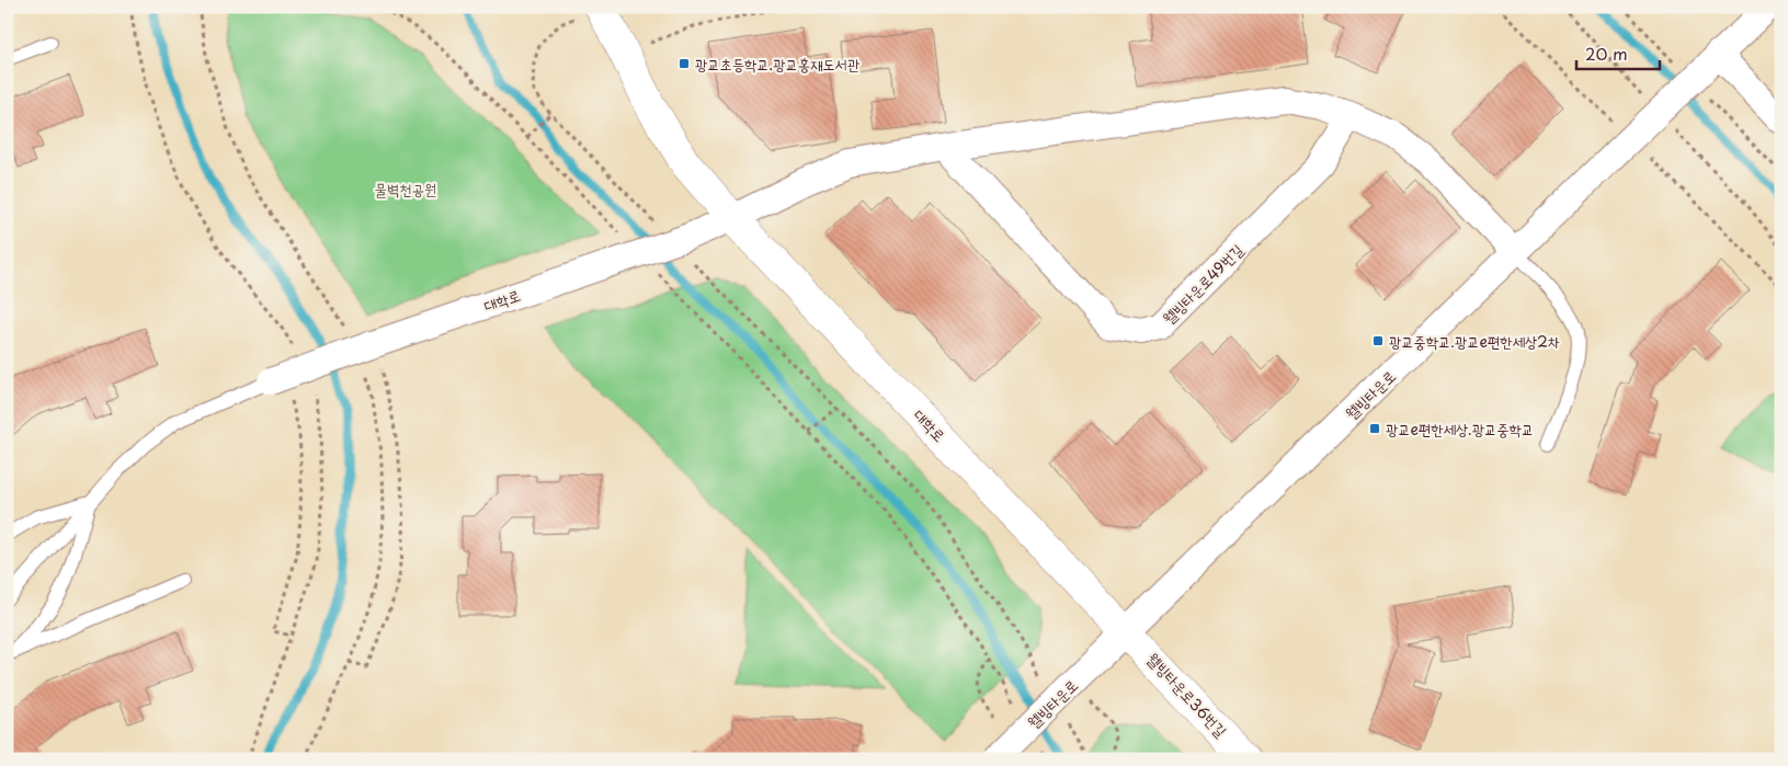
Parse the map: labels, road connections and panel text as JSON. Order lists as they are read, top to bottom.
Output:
{
  "streets": {
    "street": [
      "웰빙타운로49번길",
      "대학로",
      "웰빙타운로",
      "웰빙타운로36번길"
    ]
  },
  "crossings": [
    ["대학로", "웰빙타운로"],
    ["대학로", "웰빙타운로36번길"],
    ["웰빙타운로", "웰빙타운로36번길"]
  ],
  "parks": ["물벽천공원"],
  "places": {
    "transit": ["광교초등학교.광교홍재도서관", "광교중학교.광교e편한세상2차", "광교e편한세상.광교중학교"]
  },
  "scale_bar": "20 m"
}
